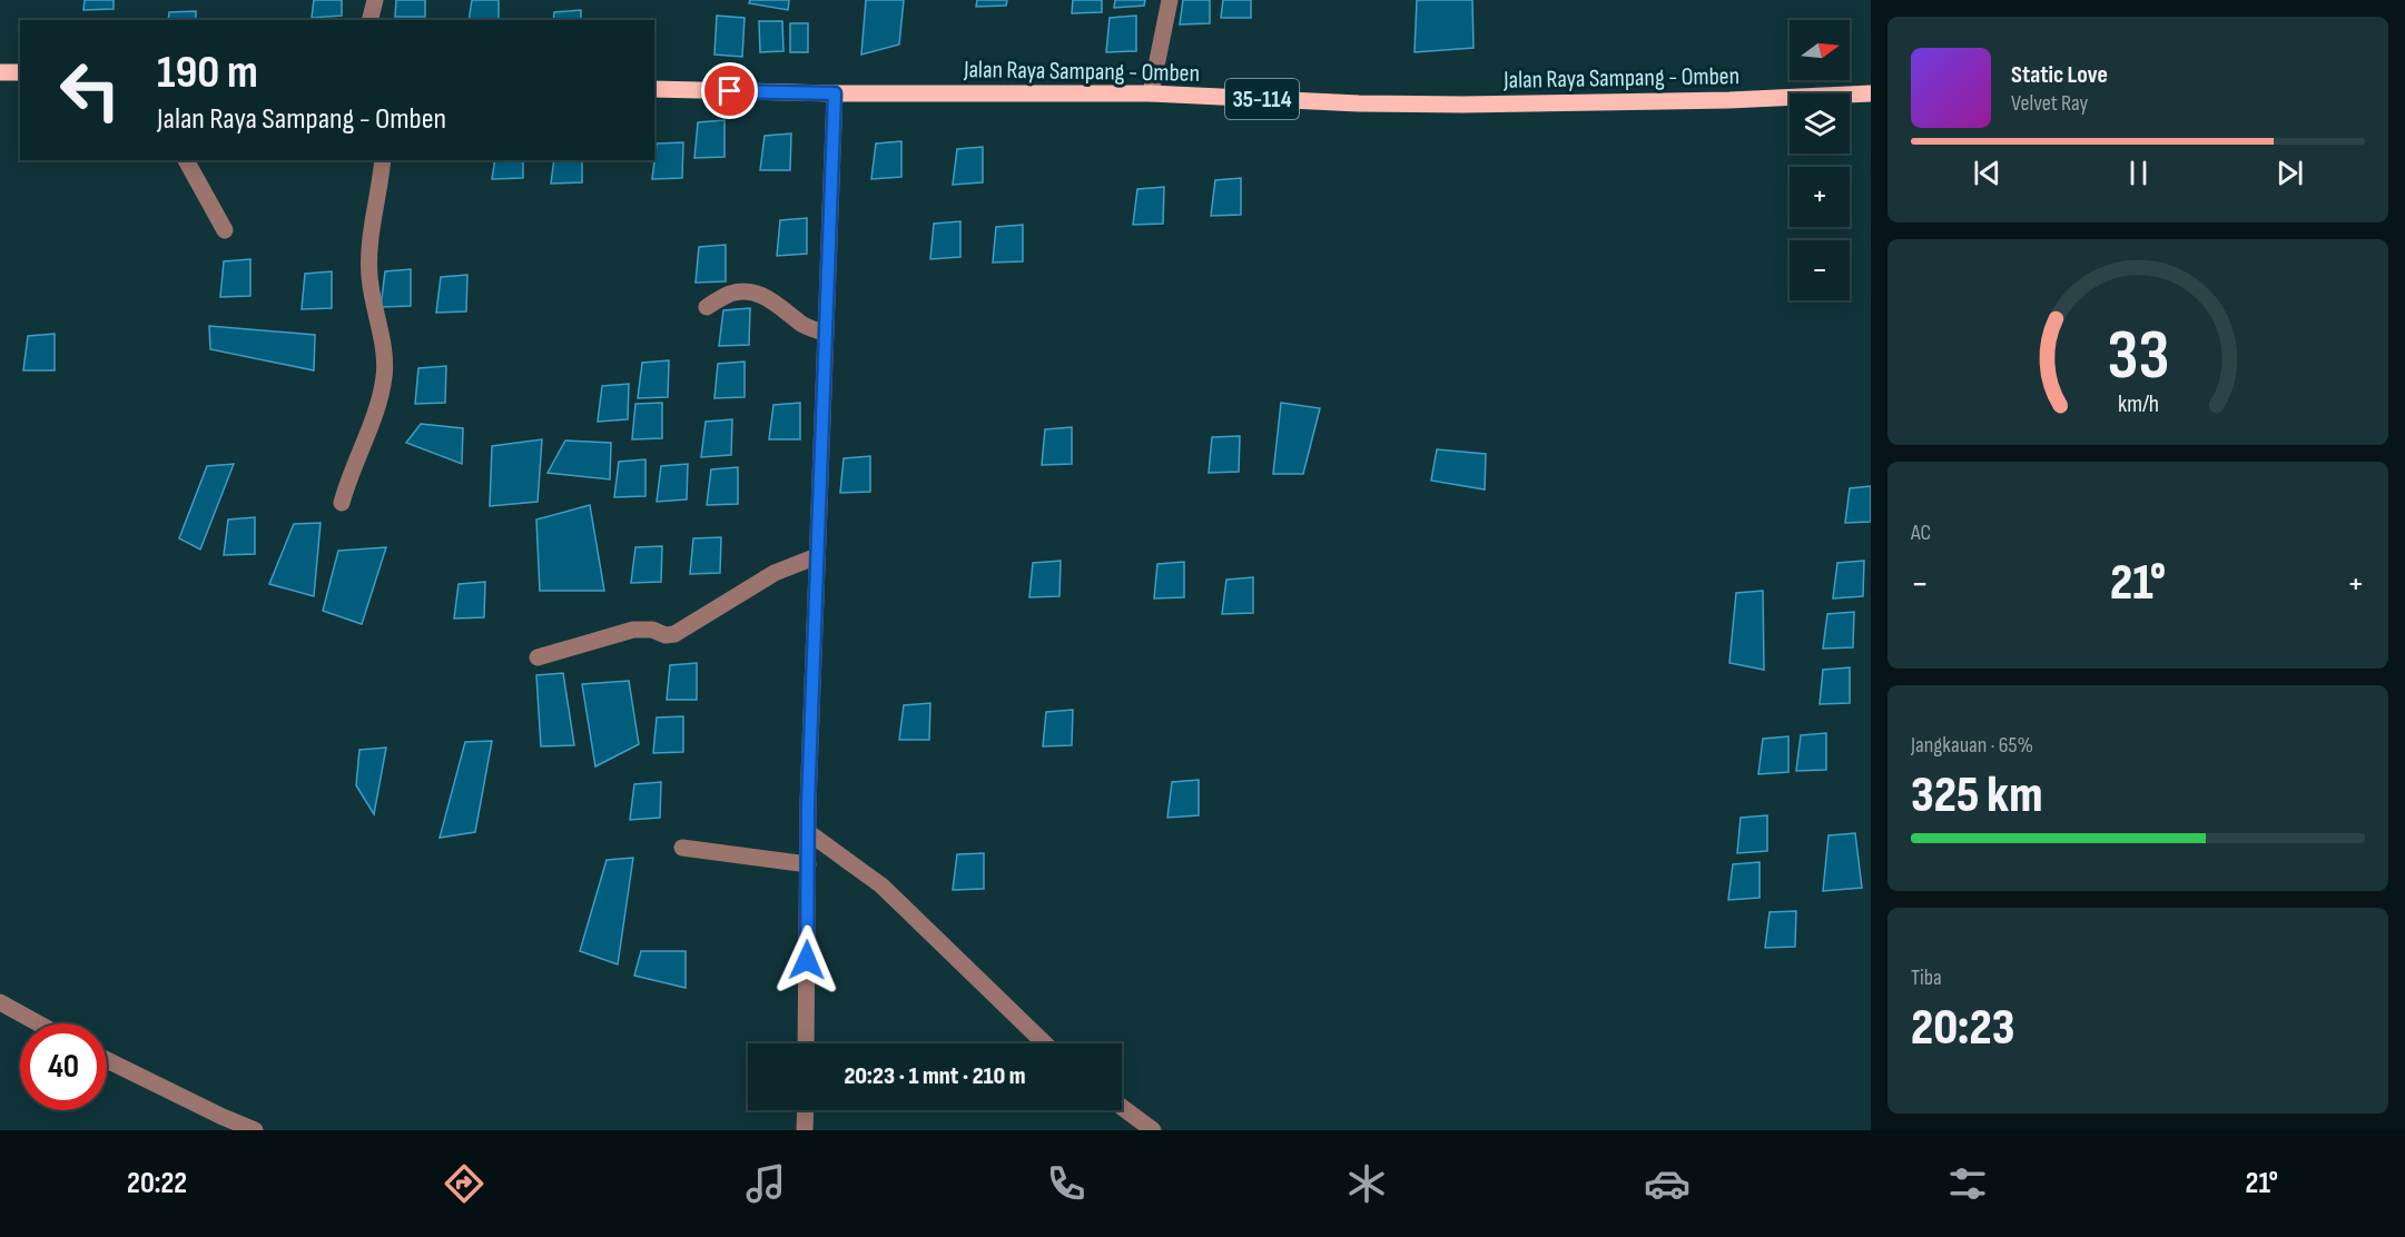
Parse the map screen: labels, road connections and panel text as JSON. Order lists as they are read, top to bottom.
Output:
{
  "streets": {
    "main road": ["Jalan Raya Sampang - Omben", "35-114"]
  },
  "north": "right",
  "page": {
    "map_buttons": ["+", "−"],
    "turn": ["190 m", "Jalan Raya Sampang - Omben"],
    "song": ["Static Love", "Velvet Ray"],
    "tile": [
      "AC",
      ["Jangkauan · 65%", "325 km"],
      ["Tiba", "20:23"]
    ],
    "heat": ["−", "21°", "+"],
    "limit": "40",
    "trip": "20:23 · 1 mnt · 210 m",
    "tabs": ["20:22", "21°"],
    "gauge": ["33", "km/h"]
  }
}
